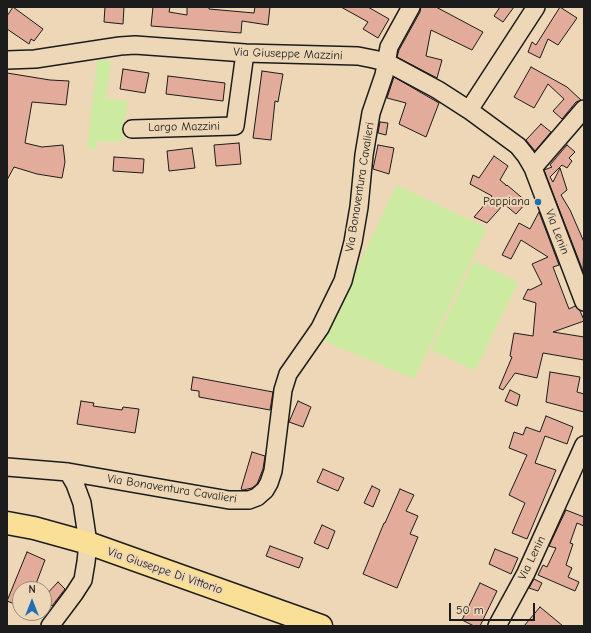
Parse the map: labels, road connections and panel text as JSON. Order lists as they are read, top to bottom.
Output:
{
  "streets": {
    "main road": ["Via Giuseppe Di Vittorio"],
    "street": [
      "Via Giuseppe Mazzini",
      "Largo Mazzini",
      "Via Bonaventura Cavalieri",
      "Via Lenin"
    ]
  },
  "crossings": [
    ["Via Giuseppe Mazzini", "Largo Mazzini"],
    ["Via Giuseppe Mazzini", "Via Bonaventura Cavalieri"],
    ["Via Giuseppe Mazzini", "Via Lenin"]
  ],
  "places": ["Pappiana"],
  "scale_bar": "50 m",
  "north": "top"
}
